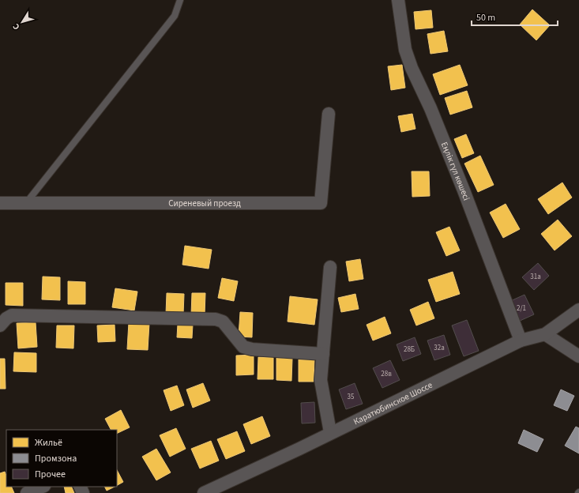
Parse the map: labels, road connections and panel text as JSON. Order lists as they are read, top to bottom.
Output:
{
  "streets": {
    "street": ["Еңлік гүл көшесі", "Сиреневый проезд", "Каратюбинское Шоссе"]
  },
  "crossings": [
    ["Еңлік гүл көшесі", "Каратюбинское Шоссе"]
  ],
  "house_numbers": [
    "31а",
    "2/1",
    "32а",
    "28Б",
    "28в",
    "35"
  ],
  "legend": ["Жильё", "Промзона", "Прочее"],
  "scale_bar": "50 m",
  "north": "bottom left"
}
